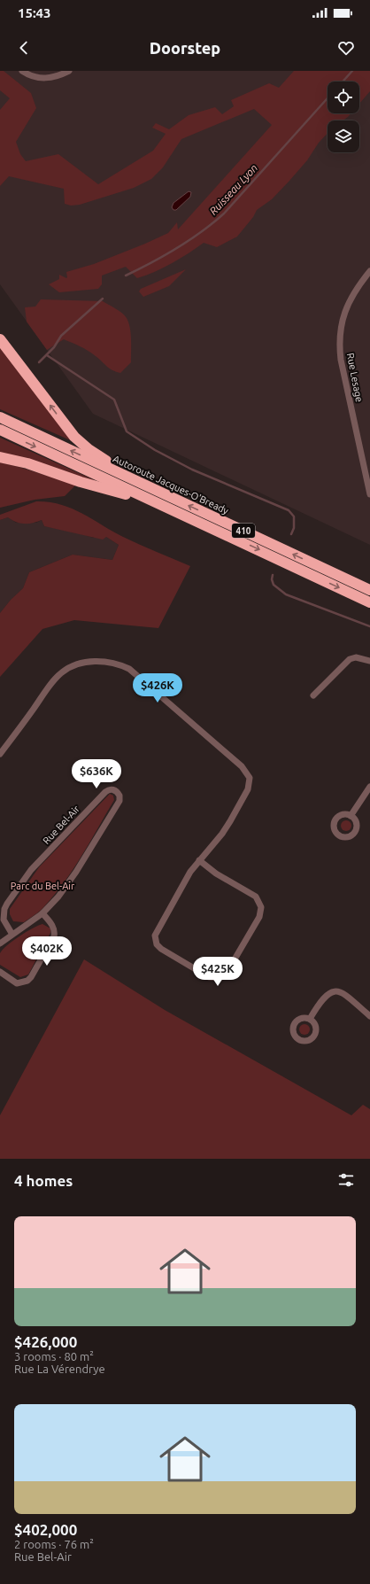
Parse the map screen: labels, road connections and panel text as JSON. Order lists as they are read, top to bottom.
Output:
{
  "streets": {
    "highway": ["Autoroute Jacques-O'Bready", "410"],
    "street": ["Rue Lesage", "Rue Bel-Air"]
  },
  "water": ["Ruisseau Lyon"],
  "parks": ["Parc du Bel-Air"],
  "page": {
    "status": "15:43",
    "header": "Doorstep",
    "price": [
      "$426K",
      "$636K",
      "$402K",
      "$425K"
    ],
    "heading": "4 homes",
    "list": [
      {
        "name": "$426,000",
        "note": "3 rooms · 80 m² · Rue La Vérendrye"
      },
      {
        "name": "$402,000",
        "note": "2 rooms · 76 m² · Rue Bel-Air"
      }
    ]
  }
}
